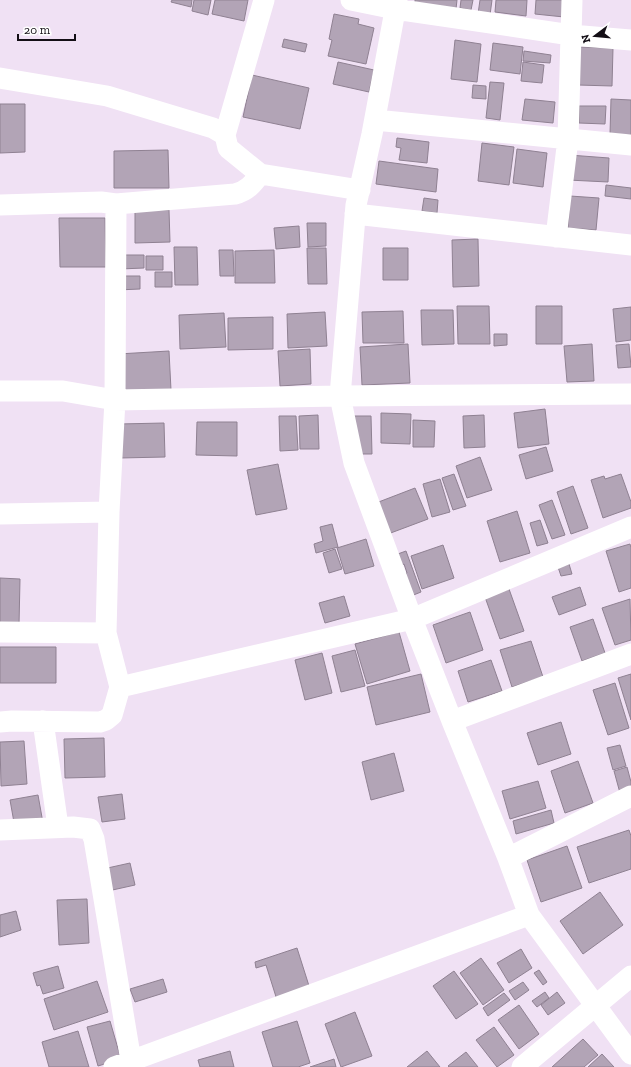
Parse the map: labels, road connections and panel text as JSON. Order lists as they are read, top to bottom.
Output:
{
  "scale_bar": "20 m",
  "north": "left"
}
